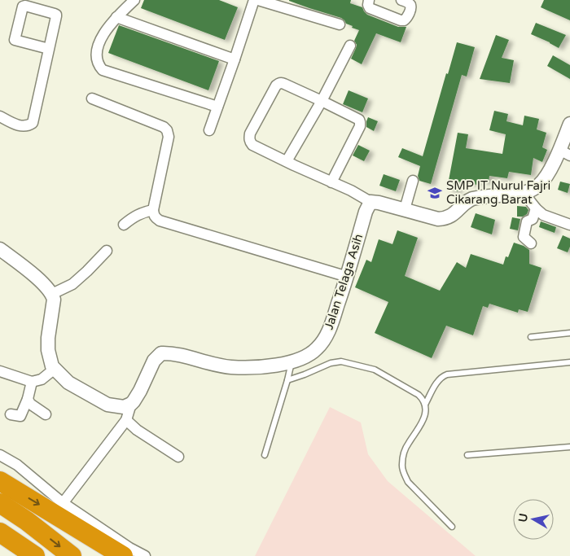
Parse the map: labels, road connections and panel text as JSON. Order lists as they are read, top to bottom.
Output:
{
  "streets": {
    "street": ["Jalan Telaga Asih"]
  },
  "places": {
    "school or university": ["SMP IT Nurul Fajri Cikarang Barat"]
  },
  "north": "left"
}
